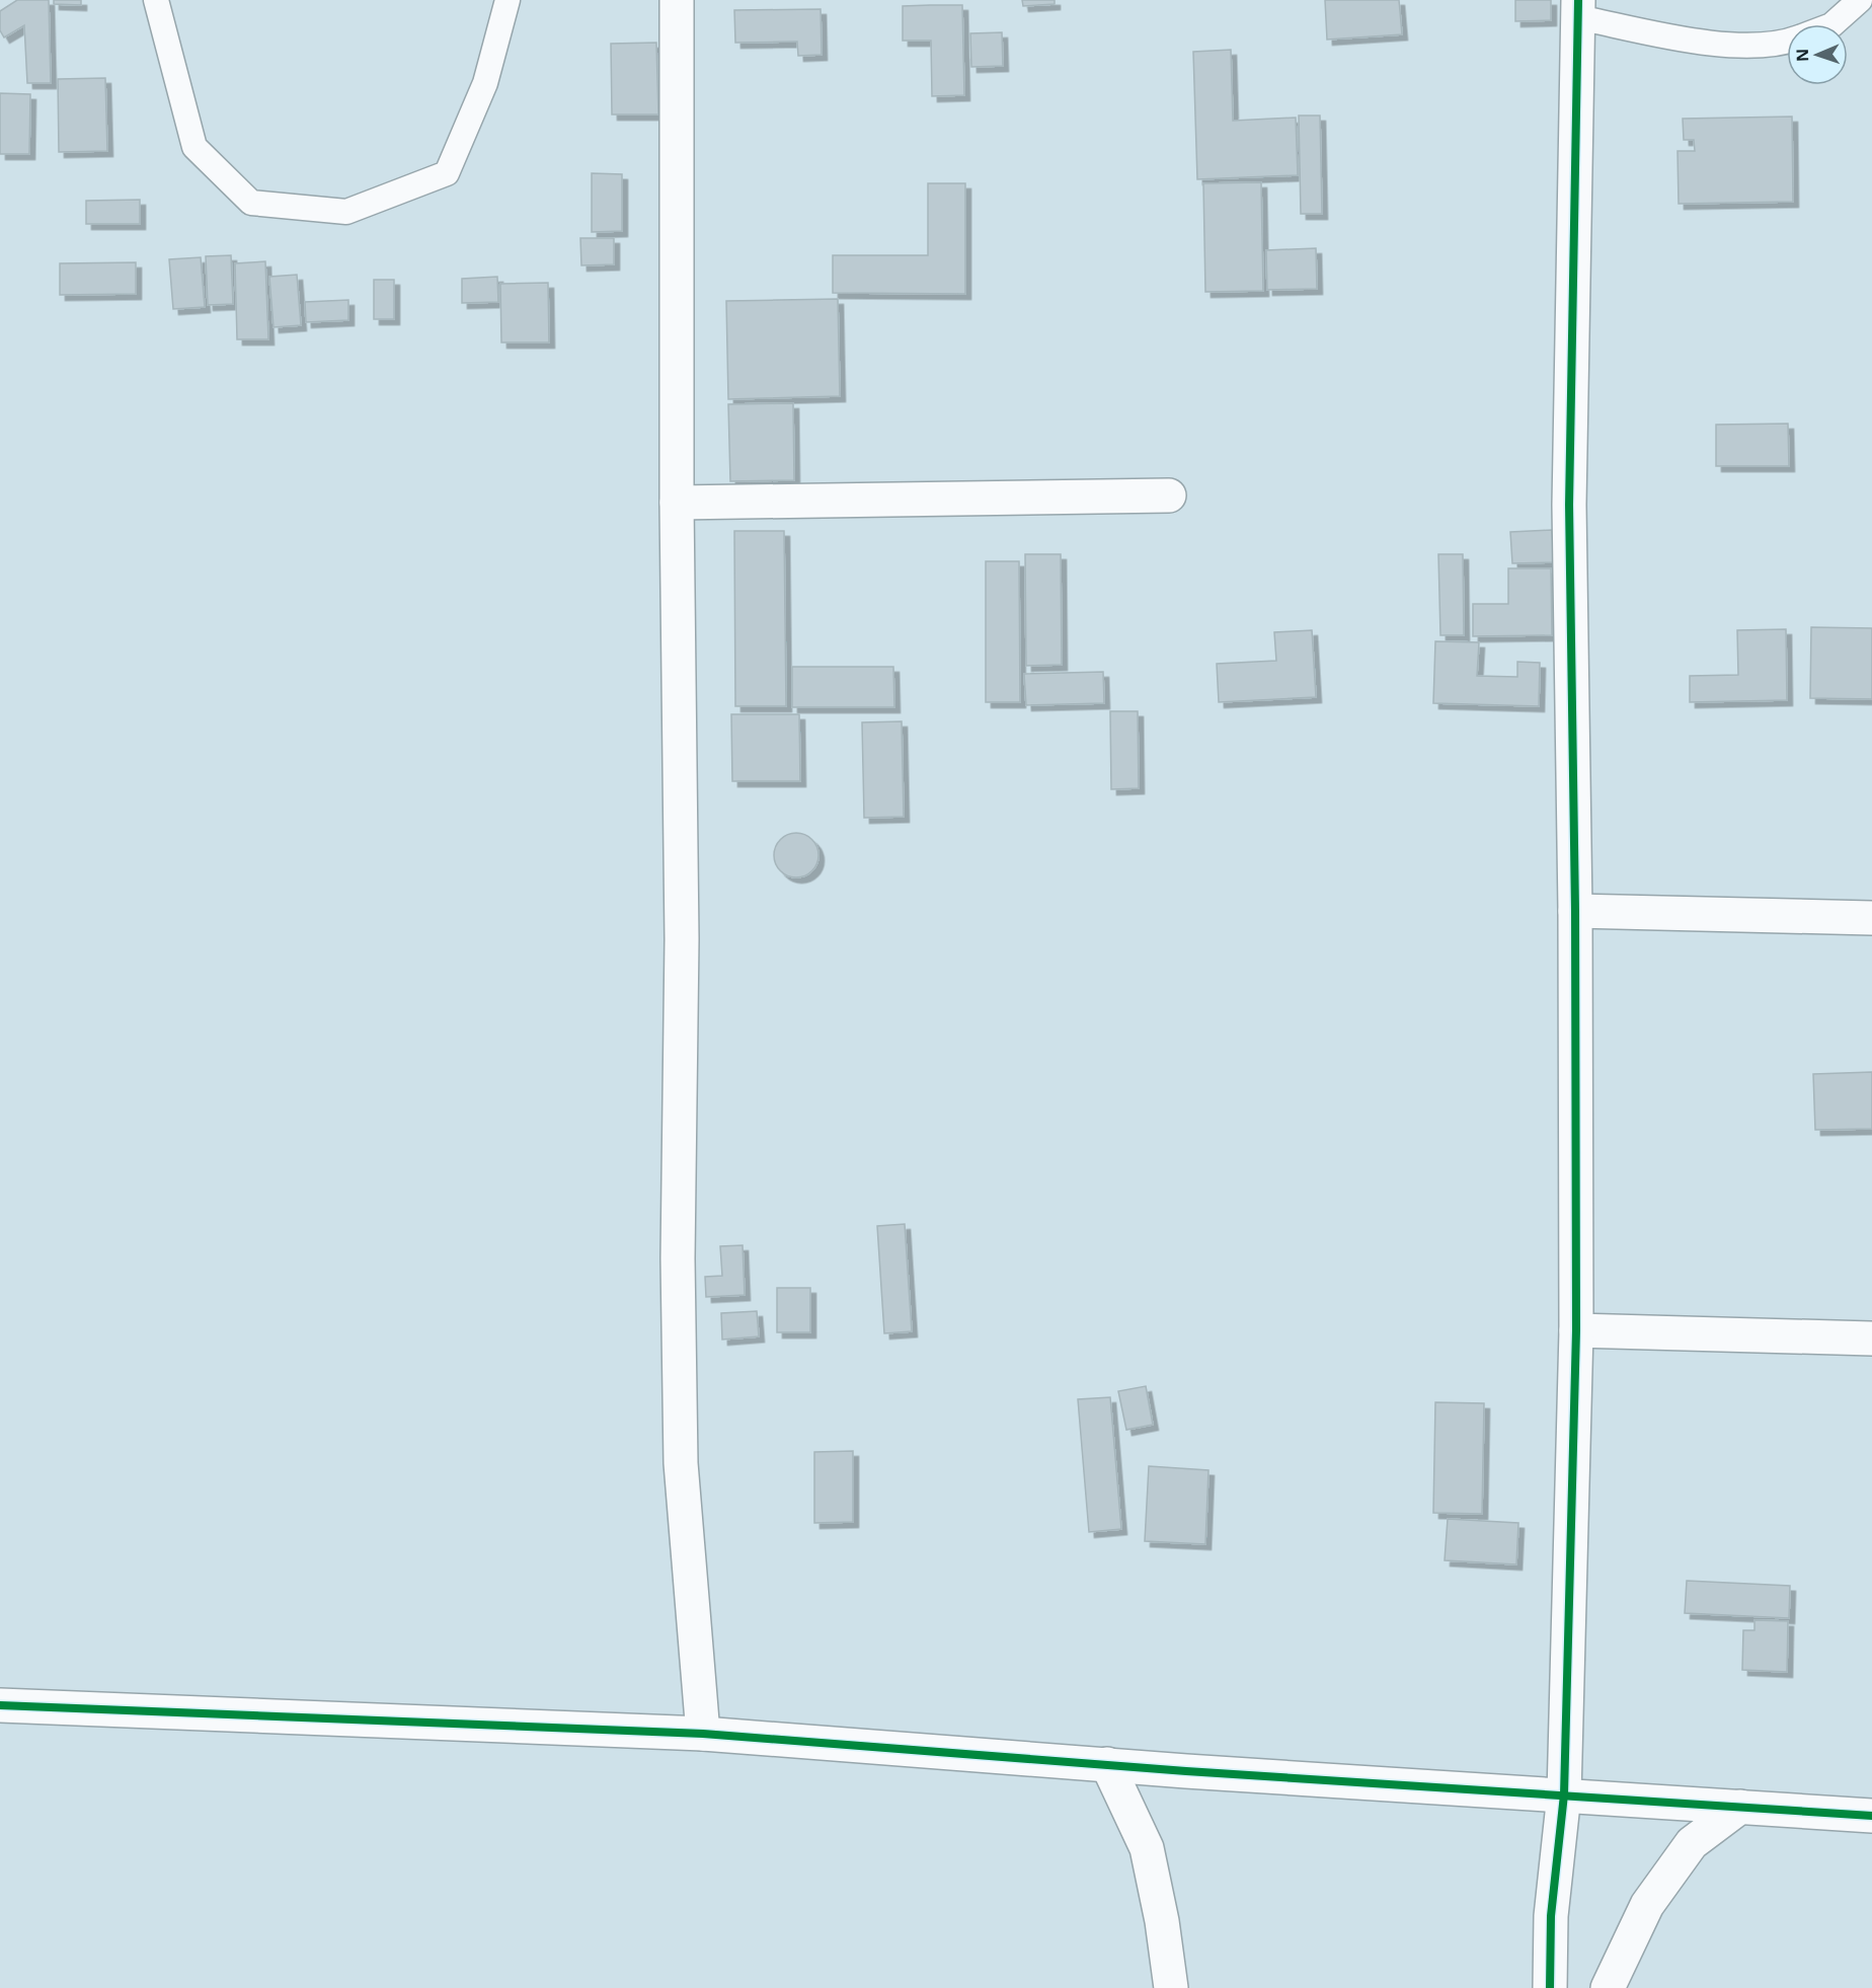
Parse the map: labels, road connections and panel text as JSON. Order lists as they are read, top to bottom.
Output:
{
  "north": "left"
}
